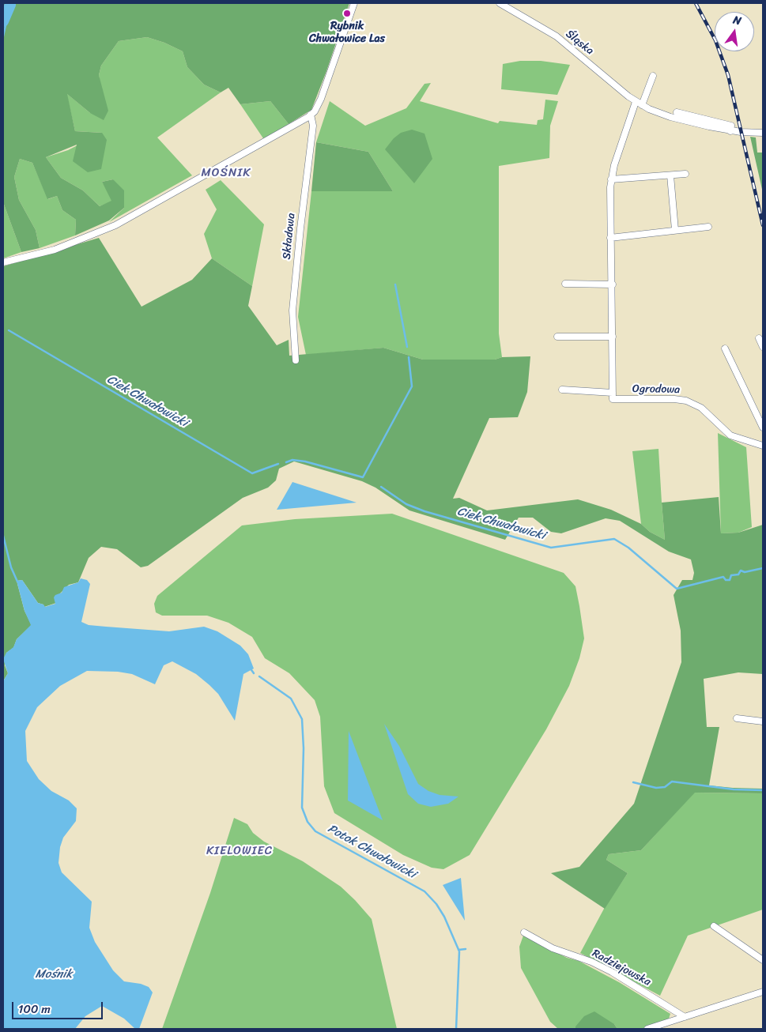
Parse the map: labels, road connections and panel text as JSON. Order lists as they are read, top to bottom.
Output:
{
  "streets": {
    "street": [
      "Śląska",
      "Składowa",
      "Ogrodowa",
      "Radziejowska"
    ]
  },
  "districts": ["MOŚNIK", "KIELOWIEC"],
  "water": ["Ciek Chwałowicki", "Potok Chwałowicki", "Mośnik"],
  "places": ["Rybnik Chwałowice Las"],
  "scale_bar": "100 m",
  "north": "top"
}
